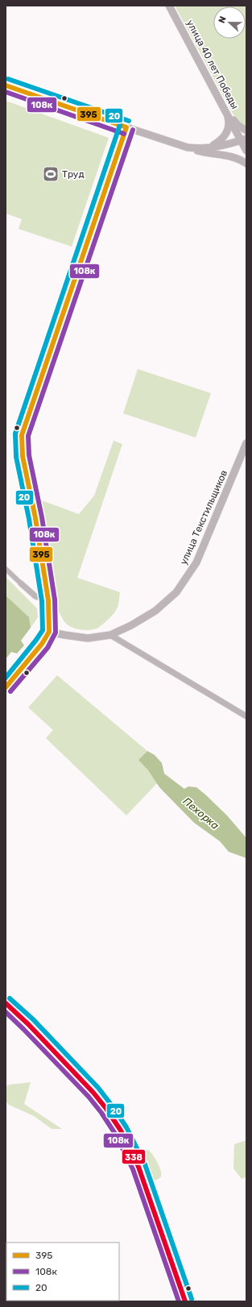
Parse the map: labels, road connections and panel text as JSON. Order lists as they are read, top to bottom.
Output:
{
  "streets": {
    "street": ["улица 40 лет Победы", "улица Текстильщиков"]
  },
  "water": ["Пехорка"],
  "places": {
    "sports": ["Труд"]
  },
  "lines": [
    "transit line 20",
    "transit line 395",
    "transit line 108к",
    "transit line 338"
  ],
  "legend": ["395", "108к", "20"],
  "north": "left"
}
